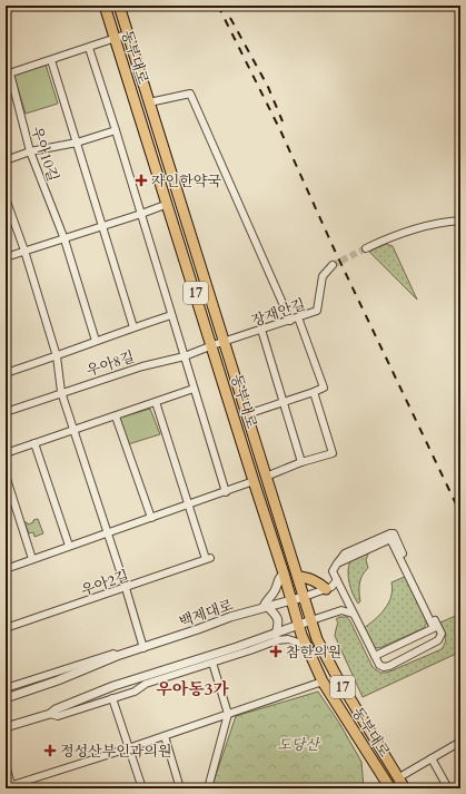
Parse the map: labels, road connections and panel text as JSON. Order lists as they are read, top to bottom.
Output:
{
  "streets": {
    "main road": ["동부대로", "17"],
    "street": [
      "우아10길",
      "장재안길",
      "우아8길",
      "우아2길",
      "백제대로"
    ]
  },
  "crossings": [
    ["동부대로", "장재안길"],
    ["동부대로", "우아8길"],
    ["동부대로", "백제대로"],
    ["장재안길", "우아8길"]
  ],
  "districts": ["우아동3가"],
  "parks": ["도당산"],
  "places": {
    "health": ["자인한약국", "참한의원", "정성산부인과의원"]
  }
}
